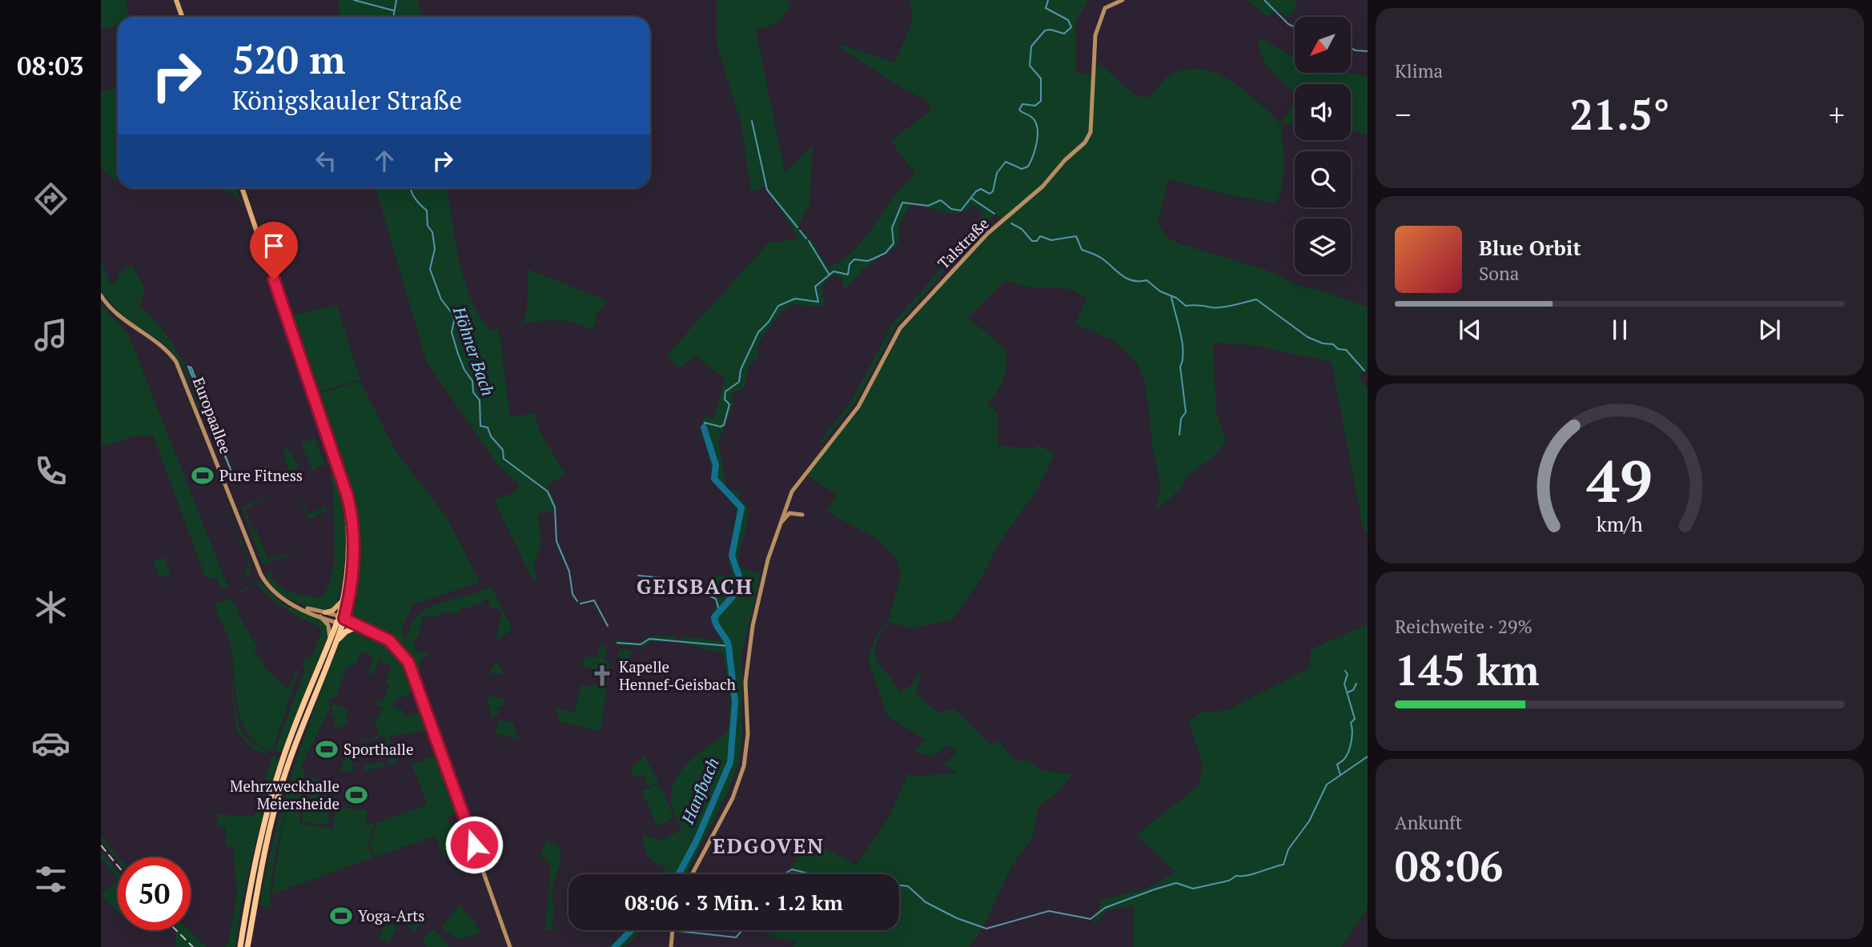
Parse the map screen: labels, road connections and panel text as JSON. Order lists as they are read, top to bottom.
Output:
{
  "streets": {
    "main road": ["Talstraße", "Europaallee"]
  },
  "districts": ["GEISBACH", "EDGOVEN"],
  "water": ["Höhner Bach", "Hanfbach"],
  "places": {
    "sports": [
      "Pure Fitness",
      "Sporthalle",
      "Mehrzweckhalle Meiersheide",
      "Yoga-Arts"
    ],
    "church": ["Kapelle Hennef-Geisbach"]
  },
  "north": "bottom left",
  "page": {
    "tabs": "08:03",
    "tile": [
      "Klima",
      ["Reichweite · 29%", "145 km"],
      ["Ankunft", "08:06"]
    ],
    "turn": ["520 m", "Königskauler Straße"],
    "heat": ["−", "21.5°", "+"],
    "song": ["Blue Orbit", "Sona"],
    "limit": "50",
    "trip": "08:06 · 3 Min. · 1.2 km",
    "gauge": ["49", "km/h"]
  }
}
